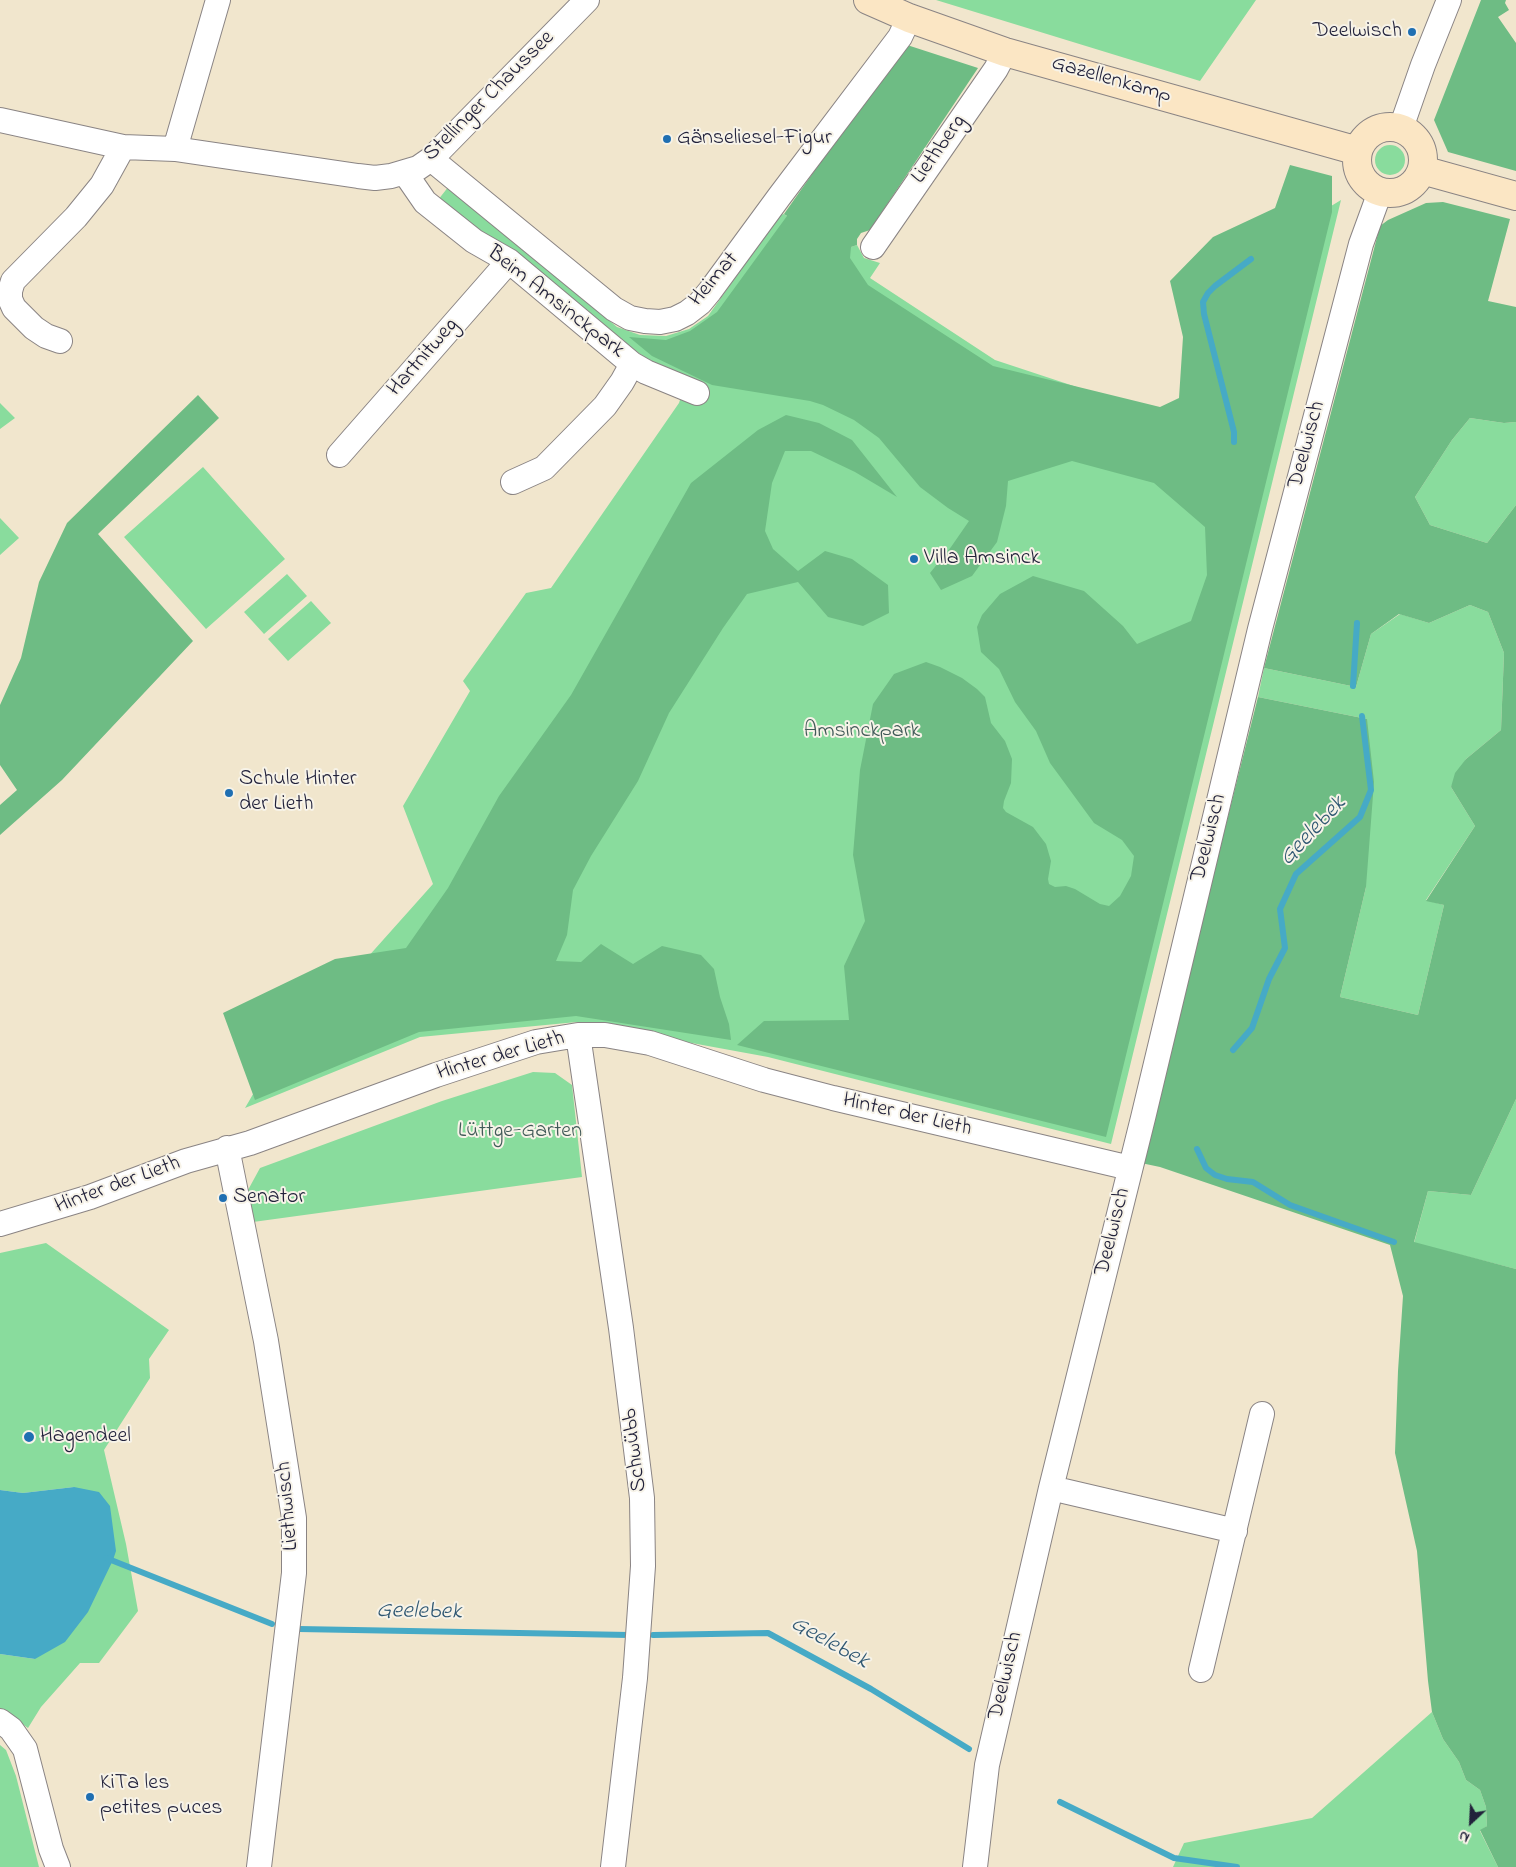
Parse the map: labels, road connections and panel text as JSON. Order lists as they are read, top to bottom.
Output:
{
  "streets": {
    "street": [
      "Gazellenkamp",
      "Stellinger Chaussee",
      "Liethberg",
      "Heimat",
      "Beim Amsinckpark",
      "Hartnitweg",
      "Deelwisch",
      "Hinter der Lieth",
      "Schwübb",
      "Liethwisch"
    ]
  },
  "crossings": [
    ["Gazellenkamp", "Liethberg"],
    ["Gazellenkamp", "Heimat"],
    ["Gazellenkamp", "Deelwisch"],
    ["Stellinger Chaussee", "Heimat"],
    ["Stellinger Chaussee", "Beim Amsinckpark"],
    ["Beim Amsinckpark", "Hartnitweg"],
    ["Deelwisch", "Hinter der Lieth"],
    ["Hinter der Lieth", "Schwübb"],
    ["Hinter der Lieth", "Liethwisch"]
  ],
  "water": ["Geelebek"],
  "parks": ["Amsinckpark", "Lüttge-Garten"],
  "places": [
    "Deelwisch",
    "Gänseliesel-Figur",
    "Villa Amsinck",
    "Schule Hinter der Lieth",
    "Senator",
    "Hagendeel",
    "KiTa les petites puces"
  ],
  "north": "bottom left"
}
